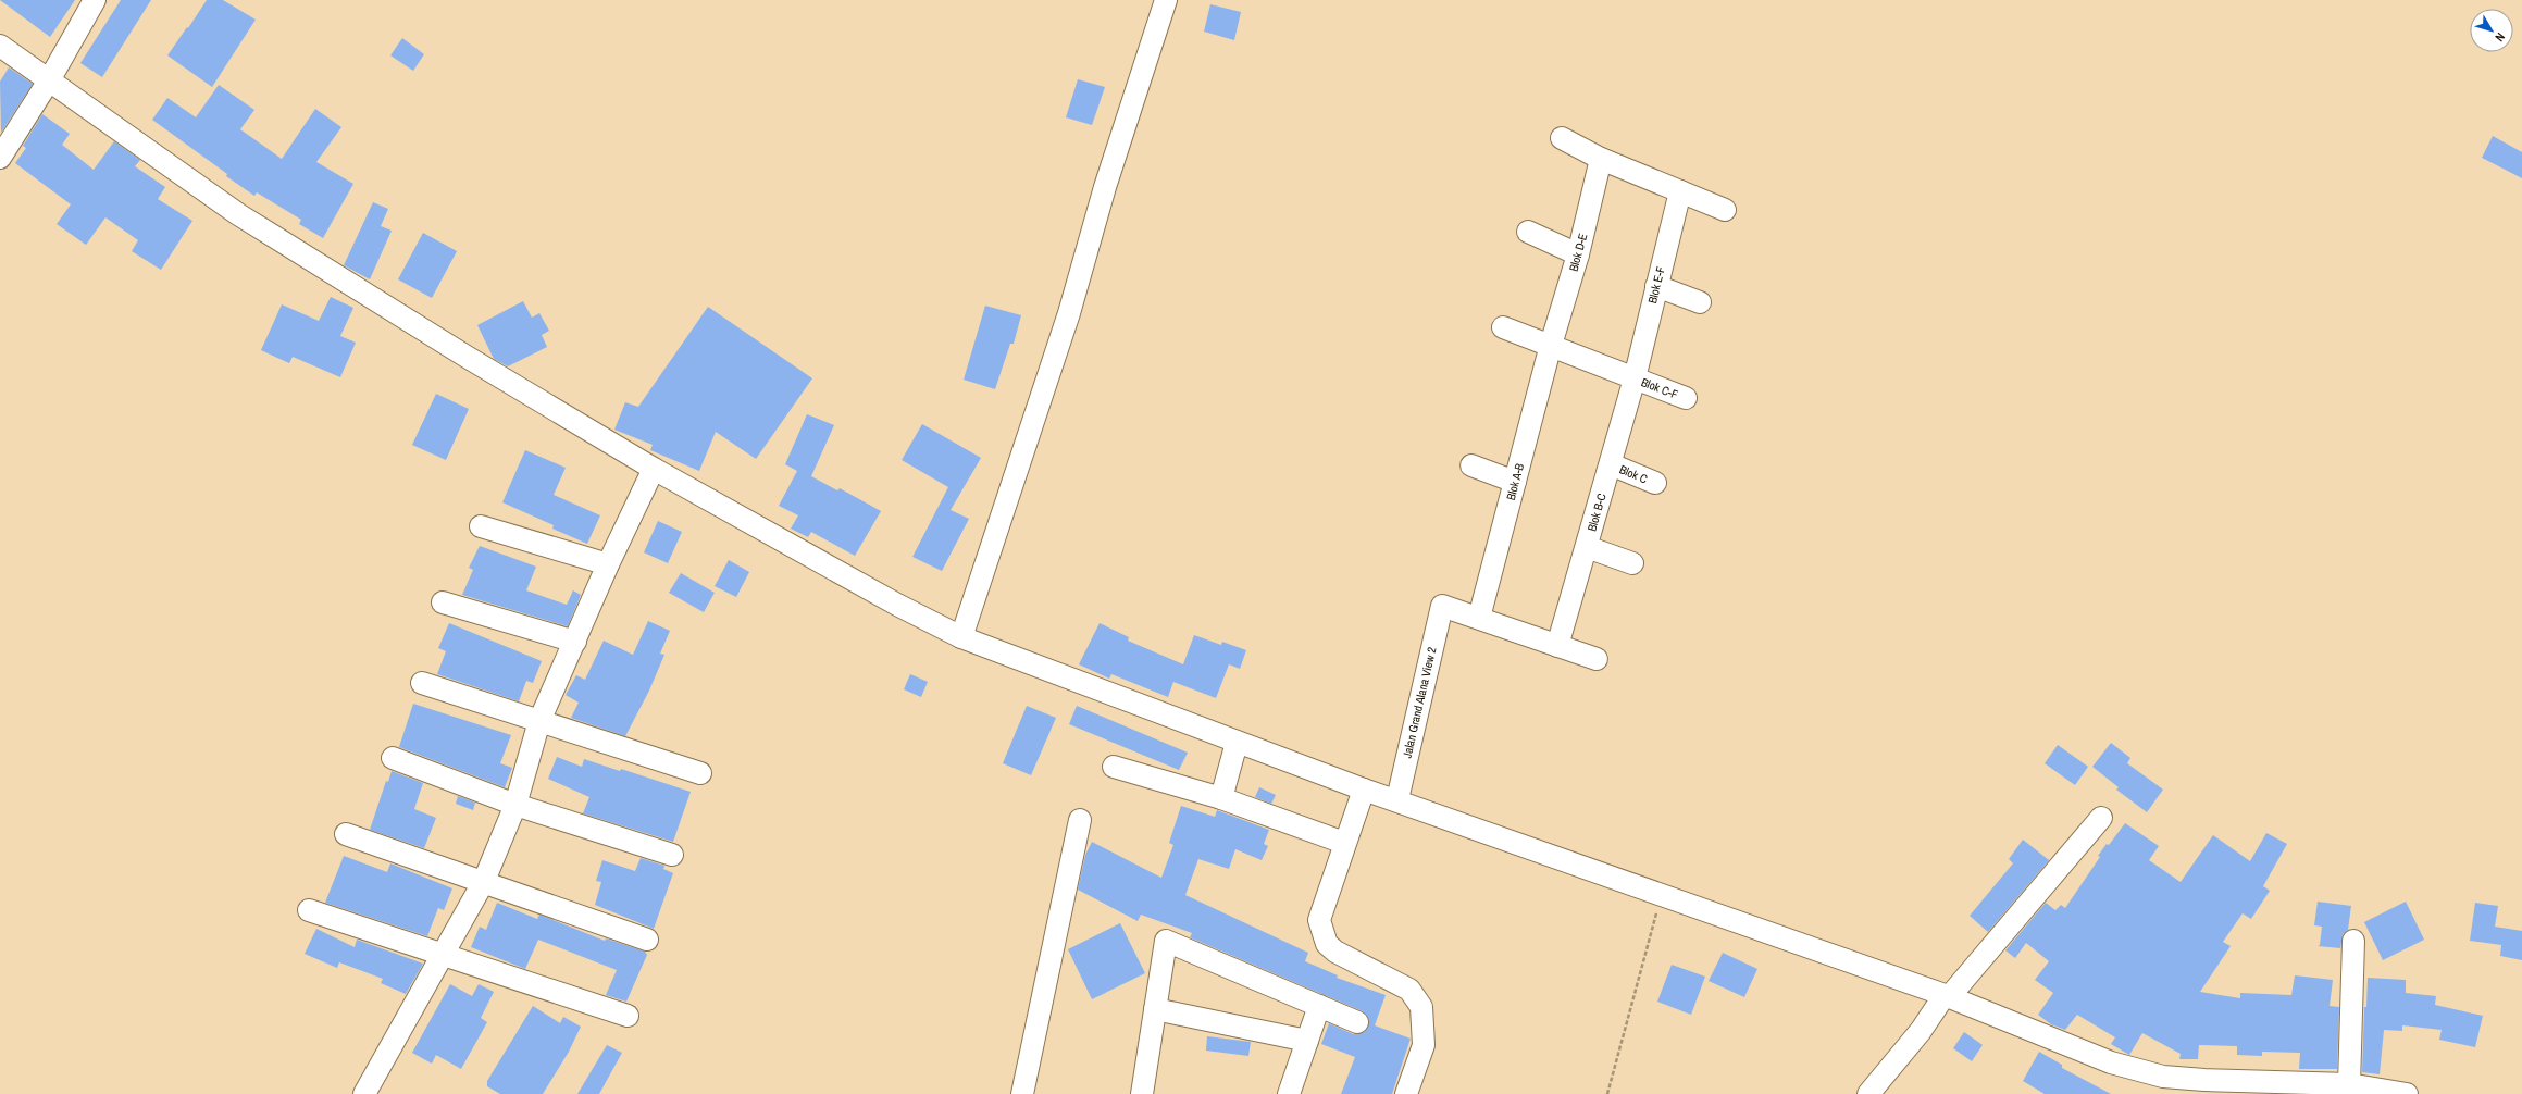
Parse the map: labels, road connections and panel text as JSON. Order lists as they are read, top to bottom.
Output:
{
  "streets": {
    "street": [
      "Blok D-E",
      "Blok E-F",
      "Blok C-F",
      "Blok C",
      "Blok A-B",
      "Blok B-C",
      "Jalan Grand Alana View 2"
    ]
  },
  "crossings": [
    ["Blok D-E", "Blok C-F"],
    ["Blok D-E", "Blok A-B"],
    ["Blok E-F", "Blok C-F"],
    ["Blok E-F", "Blok B-C"],
    ["Blok C-F", "Blok A-B"],
    ["Blok C-F", "Blok B-C"],
    ["Blok C", "Blok B-C"],
    ["Blok A-B", "Jalan Grand Alana View 2"]
  ],
  "north": "bottom right"
}
